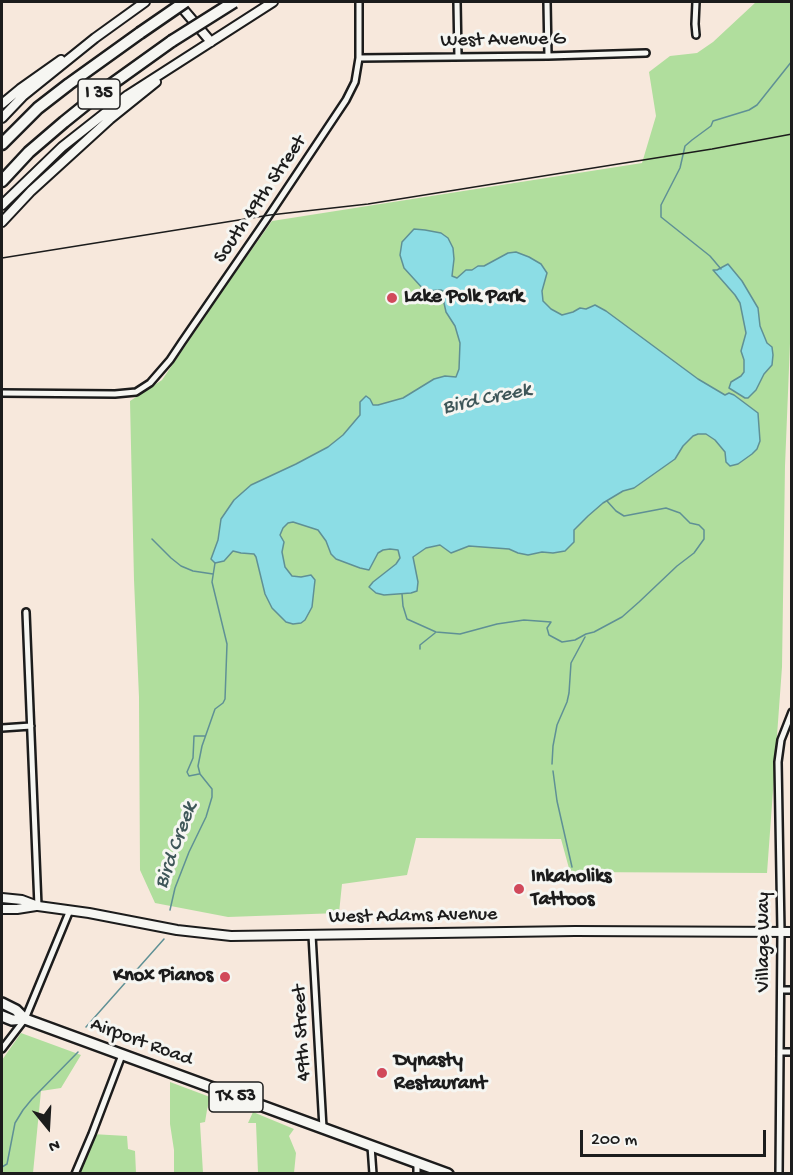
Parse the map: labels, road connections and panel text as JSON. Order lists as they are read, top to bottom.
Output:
{
  "streets": {
    "highway": ["I 35"],
    "main road": ["West Adams Avenue", "Airport Road", "TX 53"],
    "street": [
      "West Avenue G",
      "South 49th Street",
      "Village Way",
      "49th Street"
    ]
  },
  "crossings": [
    ["West Avenue G", "South 49th Street"],
    ["West Adams Avenue", "Village Way"],
    ["West Adams Avenue", "49th Street"],
    ["49th Street", "Airport Road"]
  ],
  "water": ["Bird Creek"],
  "places": [
    "Lake Polk Park",
    "Inkaholiks Tattoos",
    "Knox Pianos",
    "Dynasty Restaurant"
  ],
  "scale_bar": "200 m",
  "north": "bottom"
}
